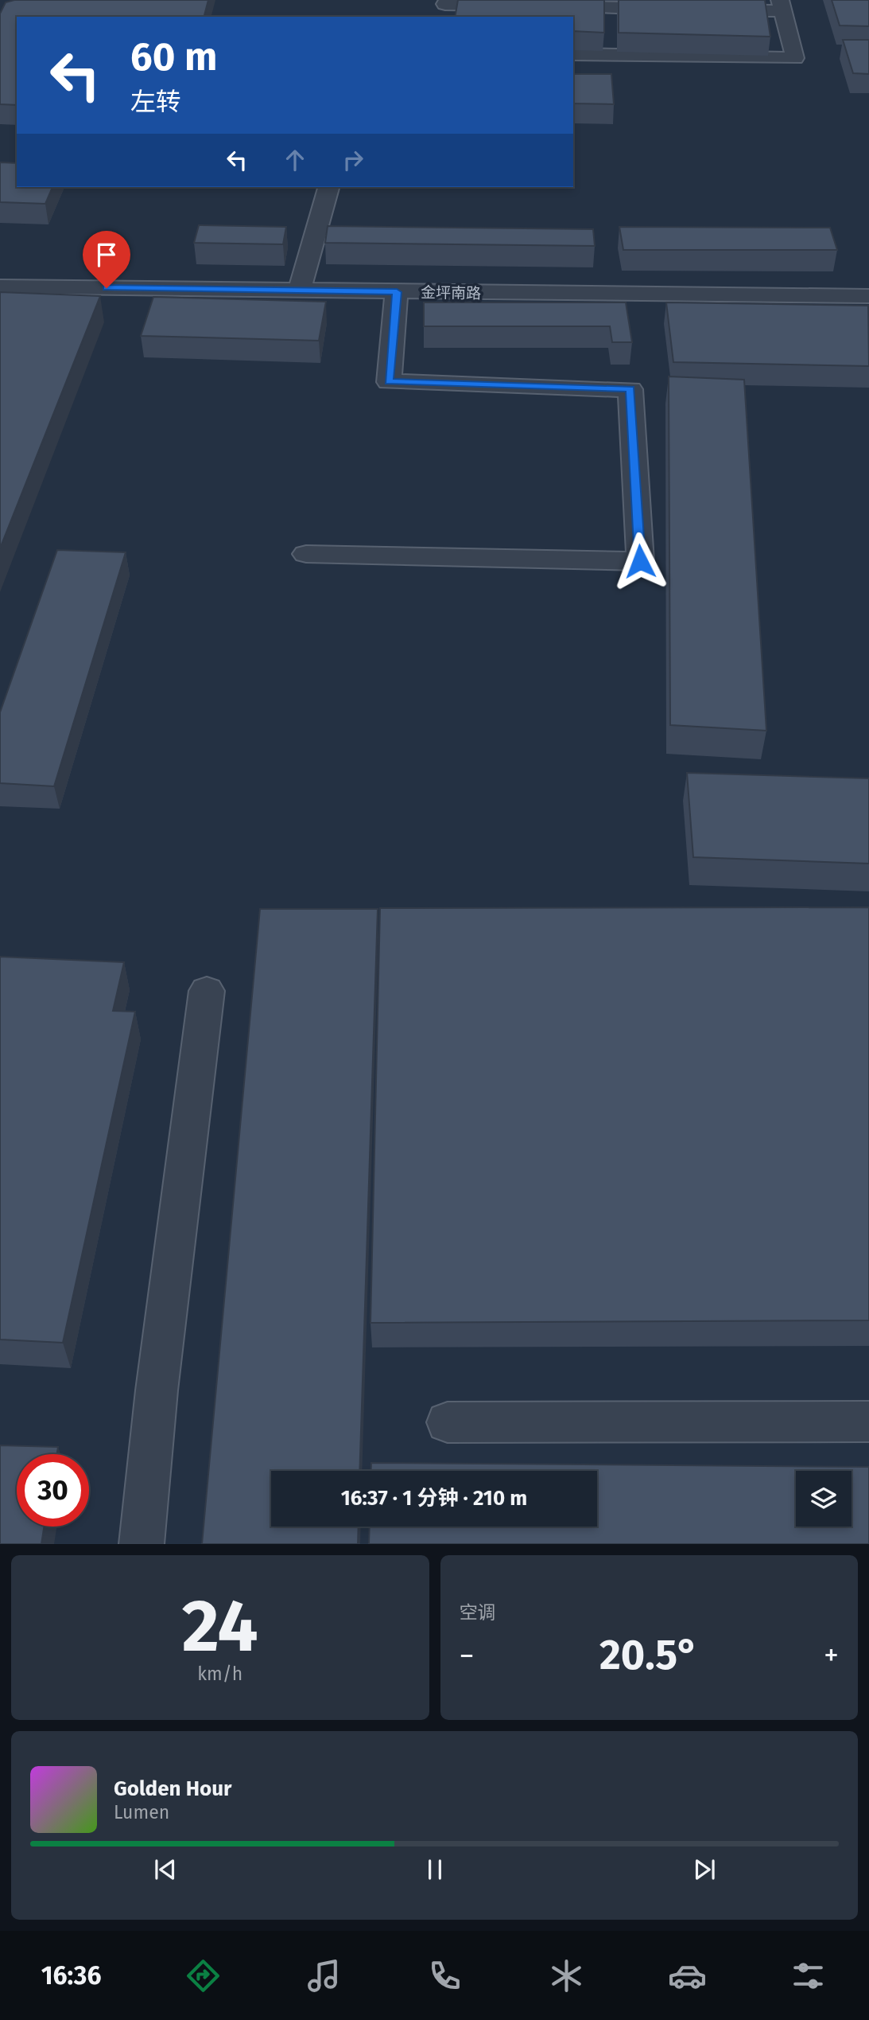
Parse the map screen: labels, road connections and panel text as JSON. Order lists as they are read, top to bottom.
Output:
{
  "streets": {
    "street": ["金坪南路"]
  },
  "page": {
    "turn": ["60 m", "左转"],
    "limit": "30",
    "trip": "16:37 · 1 分钟 · 210 m",
    "tile": [
      ["24", "km/h"],
      "空调"
    ],
    "heat": ["−", "20.5°", "+"],
    "song": ["Golden Hour", "Lumen"],
    "tabs": "16:36"
  }
}
